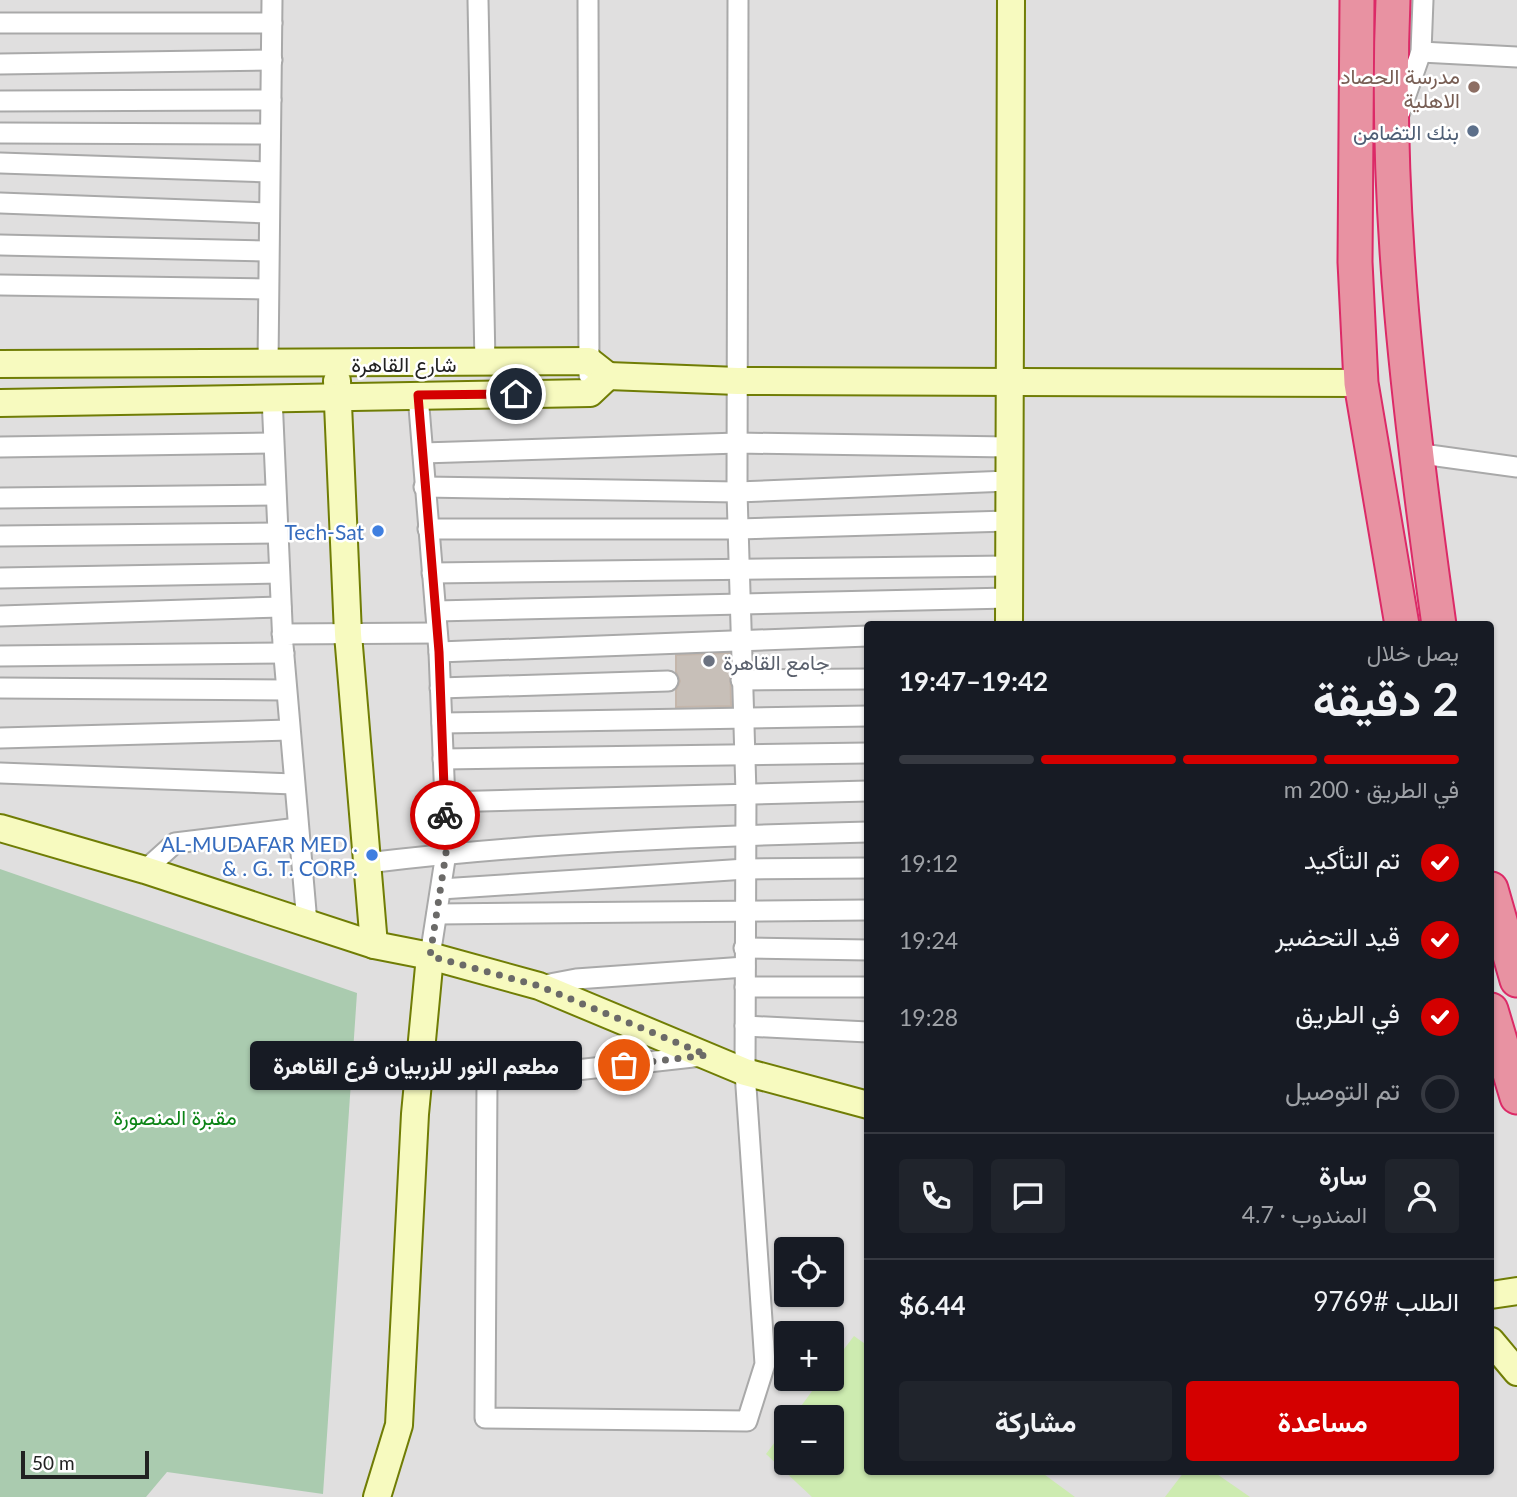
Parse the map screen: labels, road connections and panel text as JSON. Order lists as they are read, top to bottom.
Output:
{
  "streets": {
    "street": ["شارع القاهرة"]
  },
  "parks": ["مقبرة المنصورة"],
  "places": [
    "مدرسة الحصاد الاهلية",
    "بنك التضامن",
    "Tech-Sat",
    "جامع القاهرة",
    "AL-MUDAFAR MED . & . G. T. CORP.",
    "مطعم النور للزربيان فرع القاهرة"
  ],
  "scale_bar": "50 m",
  "page": {
    "heading": ["2 دقيقة", "يصل خلال", "19:42–19:47"],
    "panel": [
      "سارة",
      "المندوب · 4.7",
      "الطلب #9769",
      "$6.44"
    ],
    "bar": "في الطريق · 200 m",
    "list": [
      ["تم التأكيد", "19:12"],
      ["قيد التحضير", "19:24"],
      ["في الطريق", "19:28"],
      "تم التوصيل"
    ],
    "bubble": "مطعم النور للزربيان فرع القاهرة",
    "map_buttons": ["+", "−"],
    "buttons": ["مساعدة", "مشاركة"],
    "scale": "50 m"
  }
}
